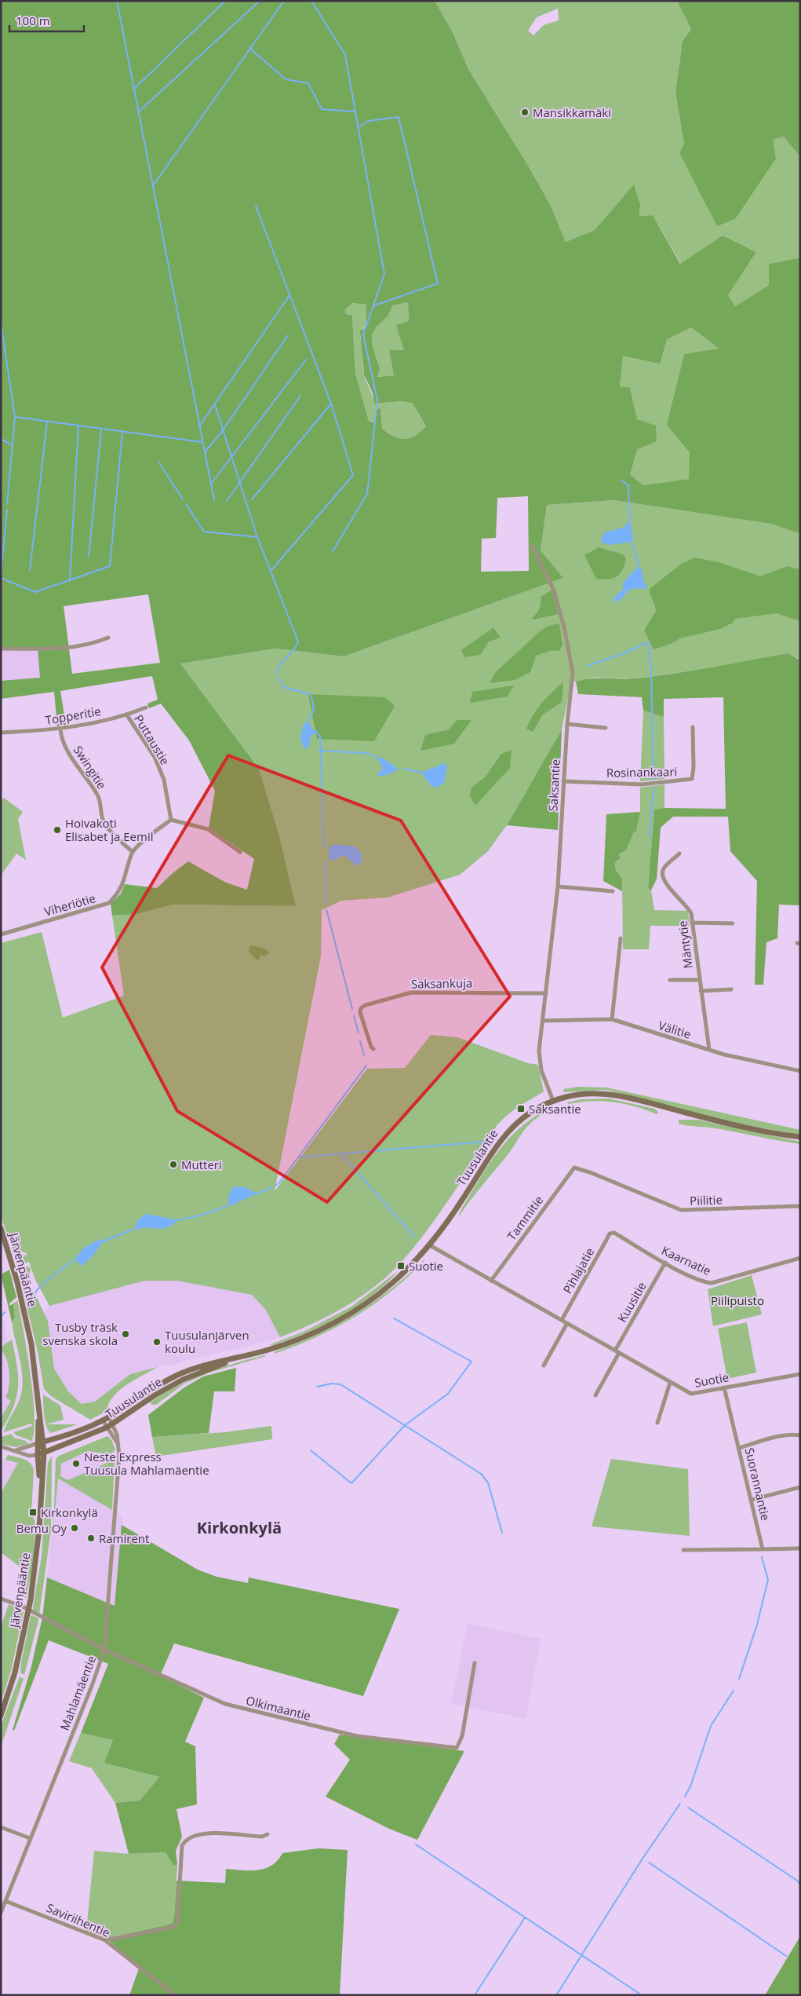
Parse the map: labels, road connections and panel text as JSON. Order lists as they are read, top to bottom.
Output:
{
  "streets": {
    "main road": ["Tuusulantie", "Järvenpääntie"],
    "street": [
      "Topperitie",
      "Puttaustie",
      "Swingitie",
      "Rosinankaari",
      "Saksantie",
      "Viheriötie",
      "Mäntytie",
      "Saksankuja",
      "Välitie",
      "Piilitie",
      "Tammitie",
      "Kaarnatie",
      "Pihlajatie",
      "Kuusitie",
      "Suotie",
      "Suorannantie",
      "Mahlamäentie",
      "Olkimaantie",
      "Saviriihentie"
    ]
  },
  "crossings": [
    ["Topperitie", "Puttaustie"],
    ["Topperitie", "Swingitie"],
    ["Swingitie", "Viheriötie"],
    ["Rosinankaari", "Saksantie"],
    ["Saksantie", "Saksankuja"],
    ["Saksantie", "Välitie"],
    ["Saksantie", "Tuusulantie"],
    ["Mäntytie", "Välitie"],
    ["Tuusulantie", "Järvenpääntie"],
    ["Tuusulantie", "Suotie"],
    ["Tuusulantie", "Mahlamäentie"],
    ["Piilitie", "Tammitie"],
    ["Tammitie", "Suotie"],
    ["Kaarnatie", "Pihlajatie"],
    ["Kaarnatie", "Kuusitie"],
    ["Järvenpääntie", "Olkimaantie"],
    ["Pihlajatie", "Suotie"],
    ["Kuusitie", "Suotie"],
    ["Suotie", "Suorannantie"],
    ["Mahlamäentie", "Olkimaantie"],
    ["Mahlamäentie", "Saviriihentie"]
  ],
  "districts": ["Kirkonkylä"],
  "parks": ["Piilipuisto"],
  "places": {
    "other": [
      "Mansikkamäki",
      "Hoivakoti Elisabet ja Eemil",
      "Mutteri",
      "Tusby träsk svenska skola",
      "Tuusulanjärven koulu",
      "Neste Express Tuusula Mahlamäentie",
      "Bemu Oy",
      "Ramirent"
    ],
    "transit": ["Saksantie", "Suotie", "Kirkonkylä"]
  },
  "scale_bar": "100 m"
}
